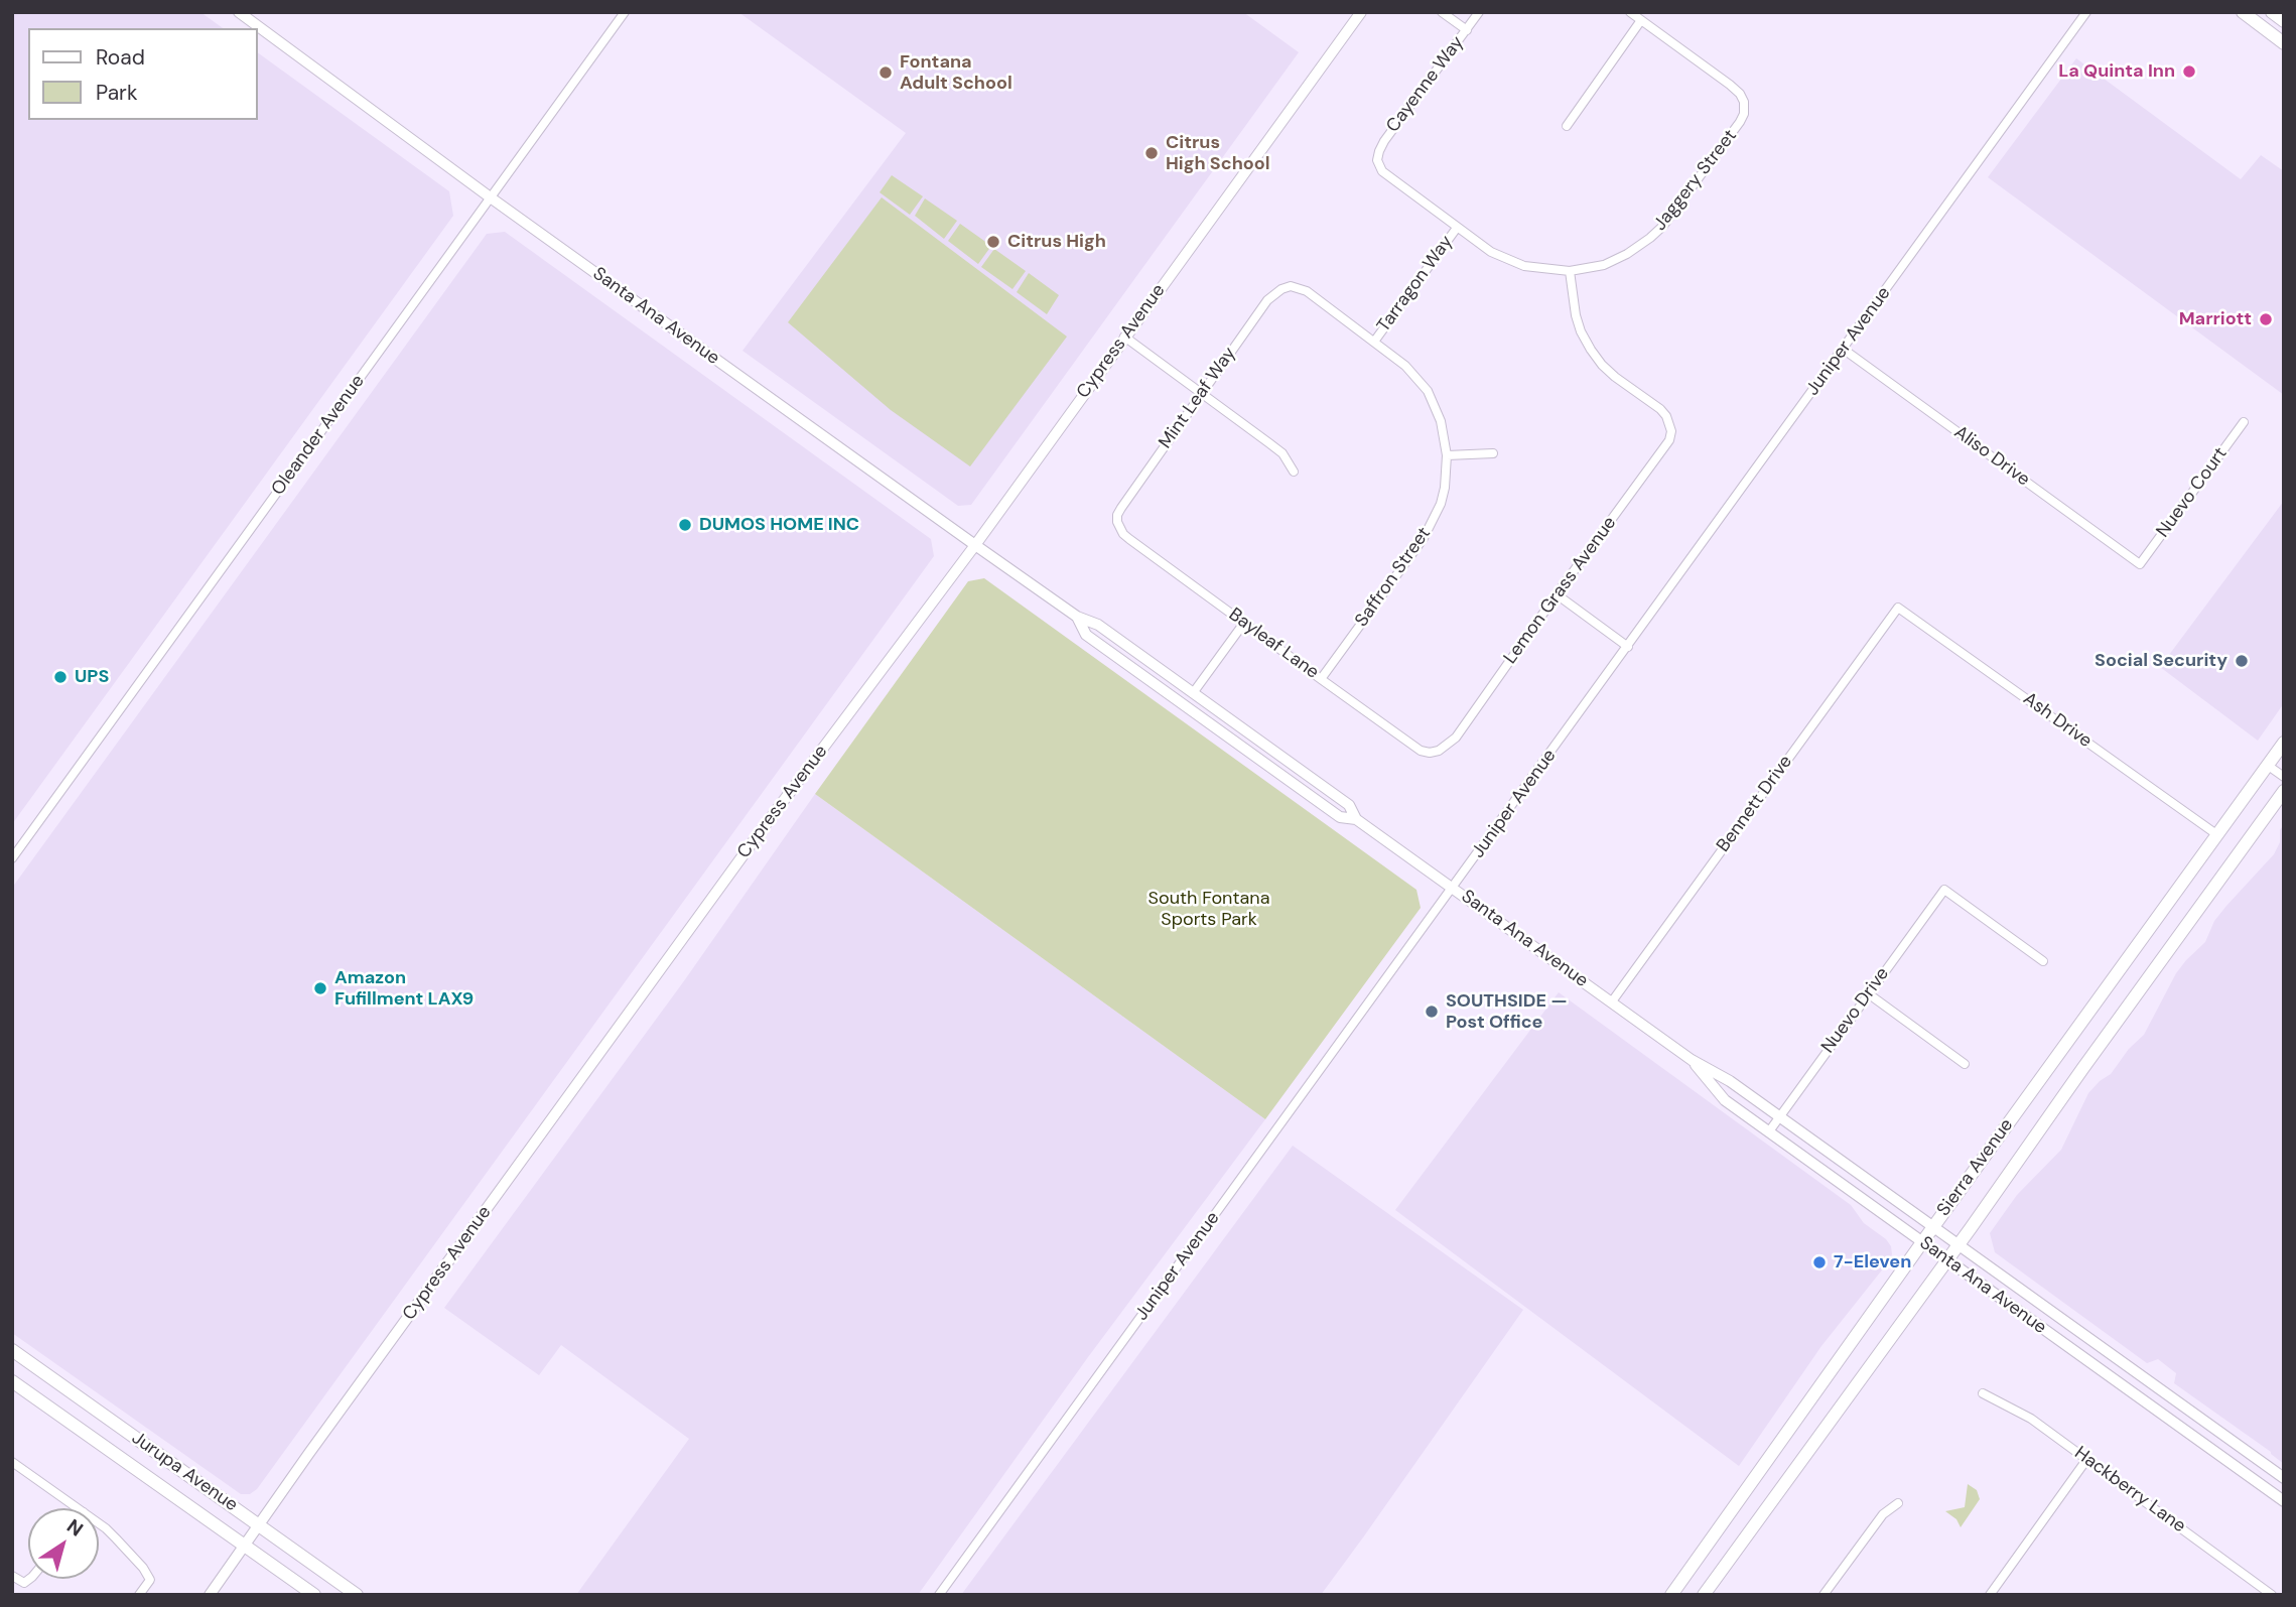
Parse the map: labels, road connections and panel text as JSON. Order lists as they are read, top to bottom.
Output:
{
  "streets": {
    "main road": ["Sierra Avenue", "Jurupa Avenue"],
    "street": [
      "Cayenne Way",
      "Jaggery Street",
      "Tarragon Way",
      "Santa Ana Avenue",
      "Cypress Avenue",
      "Juniper Avenue",
      "Mint Leaf Way",
      "Oleander Avenue",
      "Aliso Drive",
      "Nuevo Court",
      "Saffron Street",
      "Lemon Grass Avenue",
      "Bayleaf Lane",
      "Ash Drive",
      "Bennett Drive",
      "Nuevo Drive",
      "Hackberry Lane"
    ]
  },
  "crossings": [
    ["Cayenne Way", "Jaggery Street"],
    ["Jaggery Street", "Tarragon Way"],
    ["Jaggery Street", "Lemon Grass Avenue"],
    ["Tarragon Way", "Saffron Street"],
    ["Santa Ana Avenue", "Cypress Avenue"],
    ["Santa Ana Avenue", "Juniper Avenue"],
    ["Santa Ana Avenue", "Oleander Avenue"],
    ["Santa Ana Avenue", "Bennett Drive"],
    ["Santa Ana Avenue", "Nuevo Drive"],
    ["Santa Ana Avenue", "Sierra Avenue"],
    ["Cypress Avenue", "Jurupa Avenue"],
    ["Juniper Avenue", "Aliso Drive"],
    ["Mint Leaf Way", "Saffron Street"],
    ["Mint Leaf Way", "Bayleaf Lane"],
    ["Aliso Drive", "Nuevo Court"],
    ["Saffron Street", "Bayleaf Lane"],
    ["Lemon Grass Avenue", "Bayleaf Lane"],
    ["Ash Drive", "Bennett Drive"],
    ["Ash Drive", "Sierra Avenue"]
  ],
  "parks": ["South Fontana Sports Park"],
  "places": [
    "La Quinta Inn",
    "Fontana Adult School",
    "Citrus High School",
    "Citrus High",
    "Marriott",
    "DUMOS HOME INC",
    "Social Security",
    "UPS",
    "Amazon Fufillment LAX9",
    "SOUTHSIDE — Post Office",
    "7-Eleven"
  ],
  "legend": ["Road", "Park"],
  "north": "top right"
}
